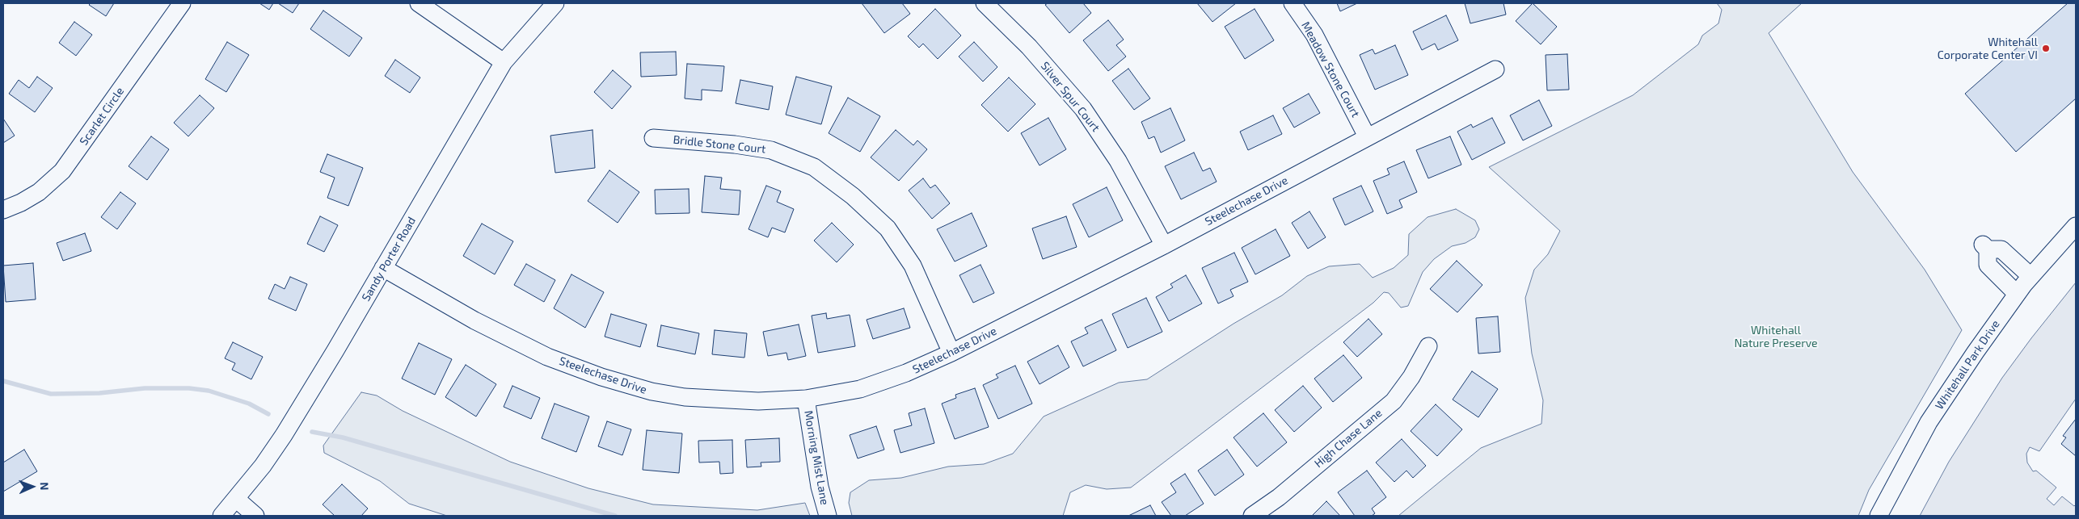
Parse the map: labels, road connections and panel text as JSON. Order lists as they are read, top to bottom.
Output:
{
  "streets": {
    "street": [
      "Meadow Stone Court",
      "Silver Spur Court",
      "Scarlet Circle",
      "Bridle Stone Court",
      "Steelechase Drive",
      "Sandy Porter Road",
      "Whitehall Park Drive",
      "High Chase Lane",
      "Morning Mist Lane"
    ]
  },
  "crossings": [
    ["Meadow Stone Court", "Steelechase Drive"],
    ["Silver Spur Court", "Steelechase Drive"],
    ["Bridle Stone Court", "Steelechase Drive"],
    ["Steelechase Drive", "Sandy Porter Road"],
    ["Steelechase Drive", "Morning Mist Lane"]
  ],
  "parks": ["Whitehall Nature Preserve"],
  "places": ["Whitehall Corporate Center VI"],
  "north": "right"
}
